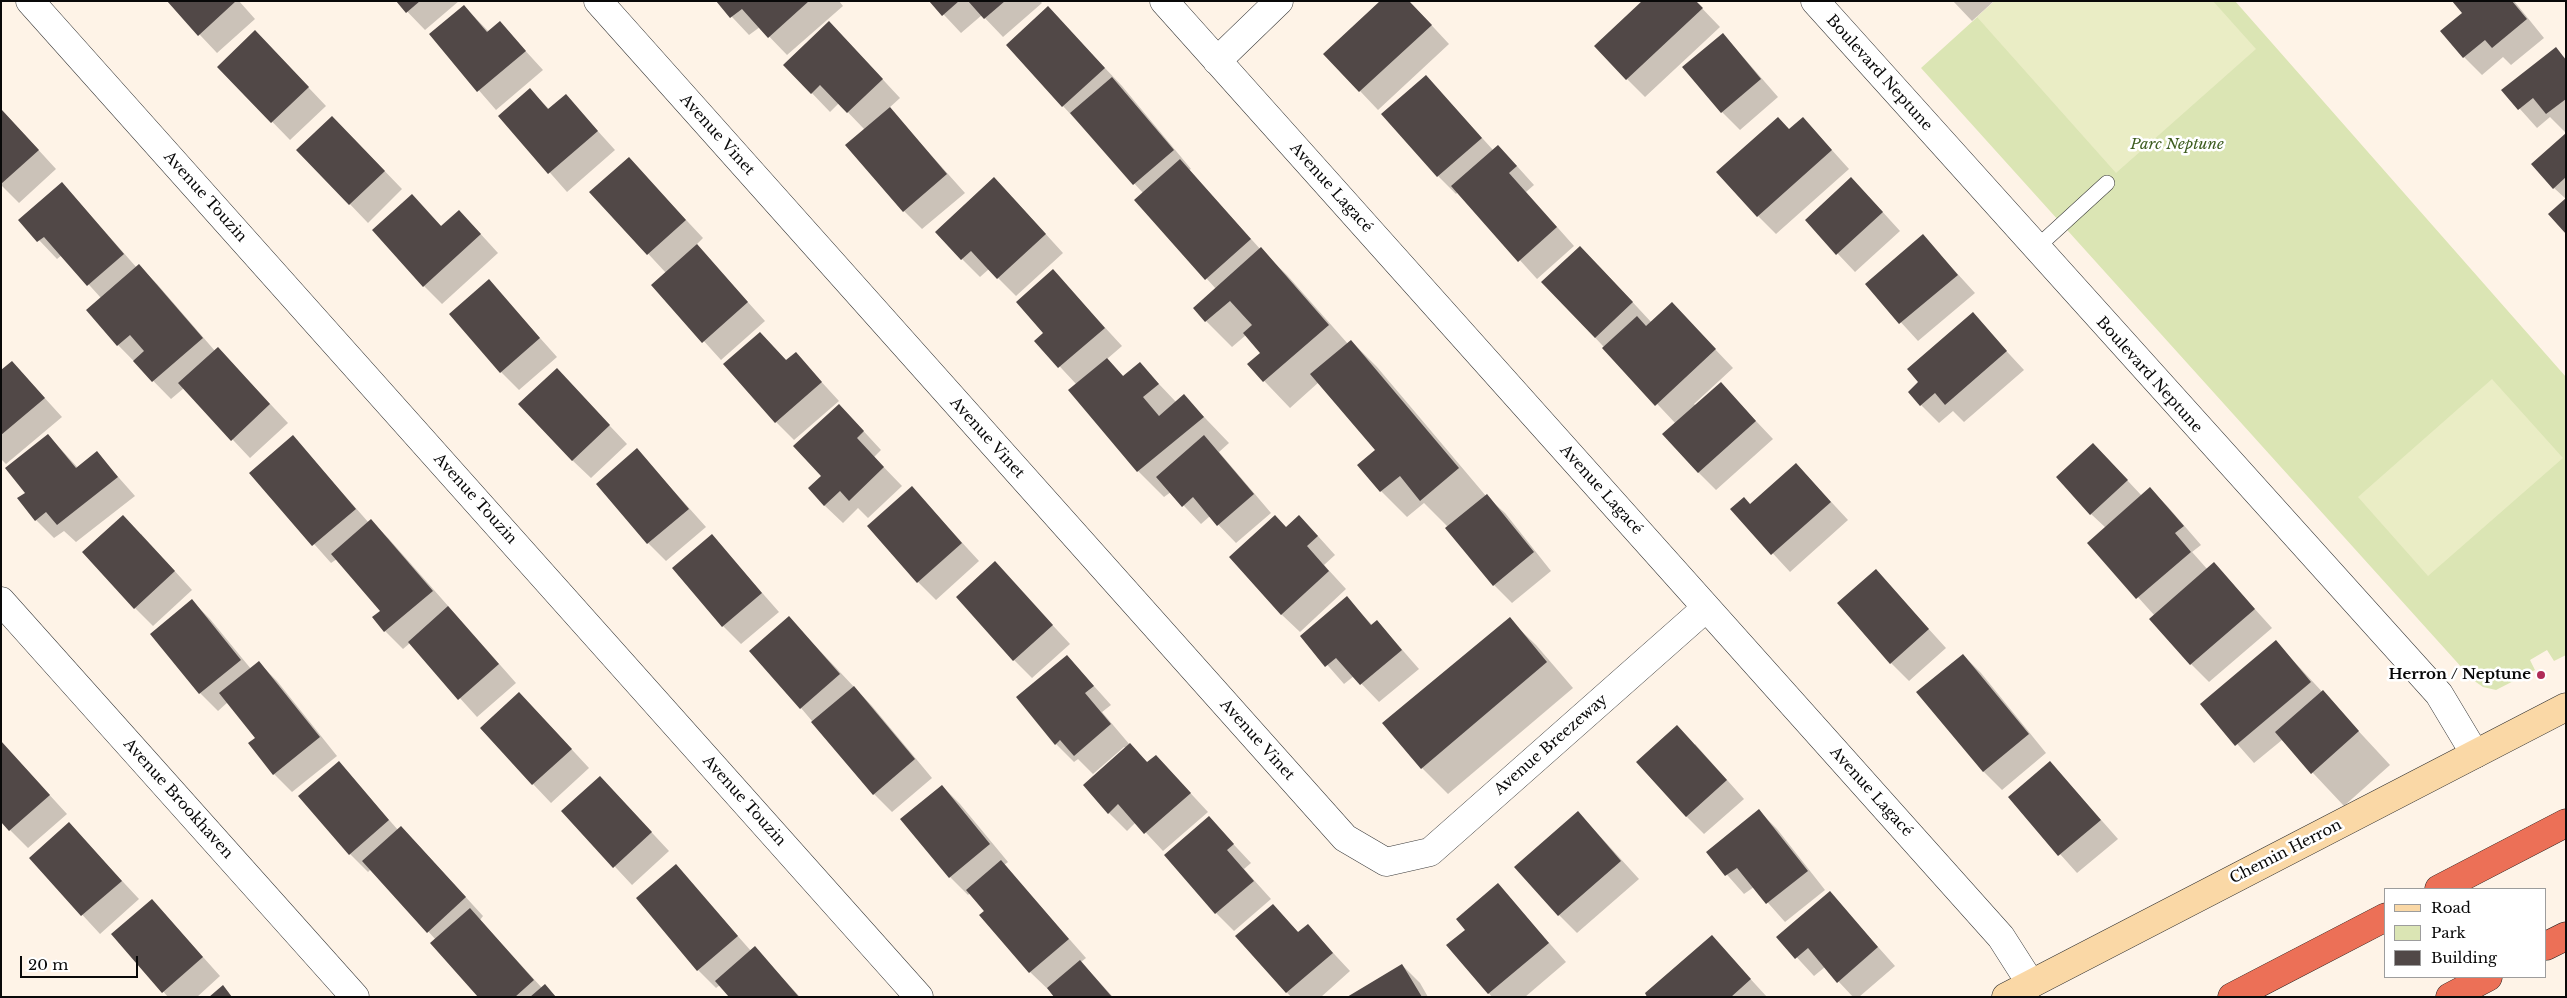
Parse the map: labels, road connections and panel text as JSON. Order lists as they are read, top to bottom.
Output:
{
  "streets": {
    "main road": ["Chemin Herron"],
    "street": [
      "Boulevard Neptune",
      "Avenue Vinet",
      "Avenue Lagacé",
      "Avenue Touzin",
      "Avenue Breezeway",
      "Avenue Brookhaven"
    ]
  },
  "crossings": [
    ["Boulevard Neptune", "Chemin Herron"],
    ["Avenue Vinet", "Avenue Breezeway"],
    ["Avenue Lagacé", "Avenue Breezeway"],
    ["Avenue Lagacé", "Chemin Herron"]
  ],
  "parks": ["Parc Neptune"],
  "places": ["Herron / Neptune"],
  "legend": ["Road", "Park", "Building"],
  "scale_bar": "20 m"
}
